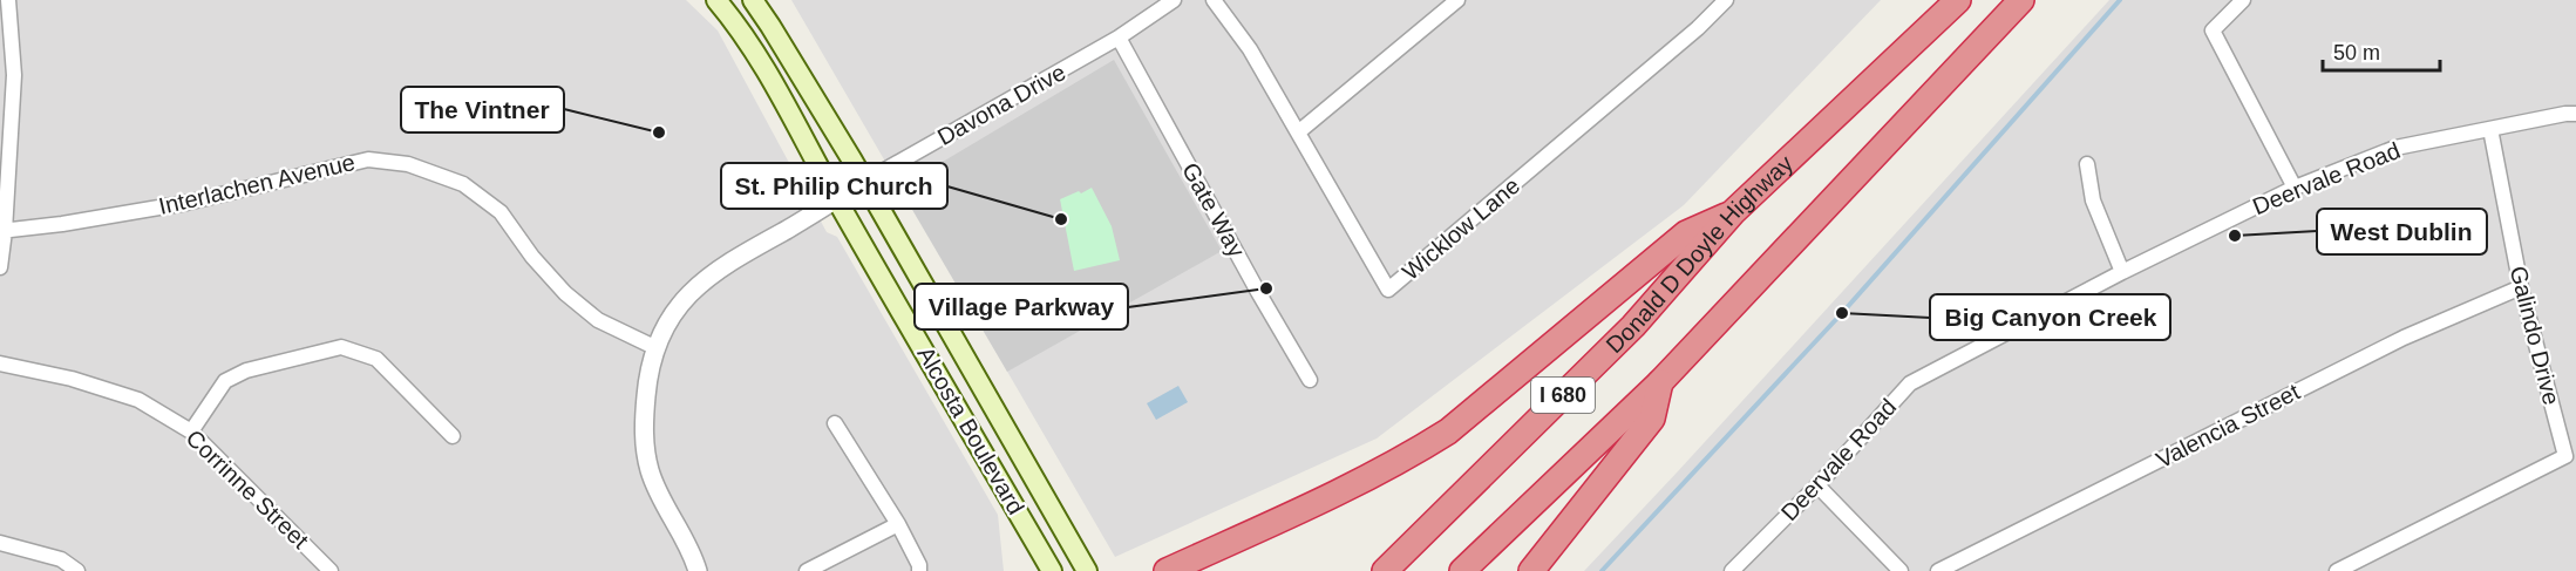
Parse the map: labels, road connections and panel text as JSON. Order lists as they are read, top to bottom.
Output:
{
  "streets": {
    "highway": ["Donald D Doyle Highway", "I 680"],
    "main road": ["Alcosta Boulevard"],
    "street": [
      "Davona Drive",
      "Deervale Road",
      "Interlachen Avenue",
      "Gate Way",
      "Wicklow Lane",
      "Galindo Drive",
      "Valencia Street",
      "Corrinne Street"
    ]
  },
  "crossings": [
    ["Davona Drive", "Interlachen Avenue"],
    ["Davona Drive", "Gate Way"],
    ["Davona Drive", "Alcosta Boulevard"],
    ["Deervale Road", "Galindo Drive"],
    ["Galindo Drive", "Valencia Street"]
  ],
  "places": [
    "The Vintner",
    "St. Philip Church",
    "West Dublin",
    "Village Parkway",
    "Big Canyon Creek"
  ],
  "scale_bar": "50 m"
}
